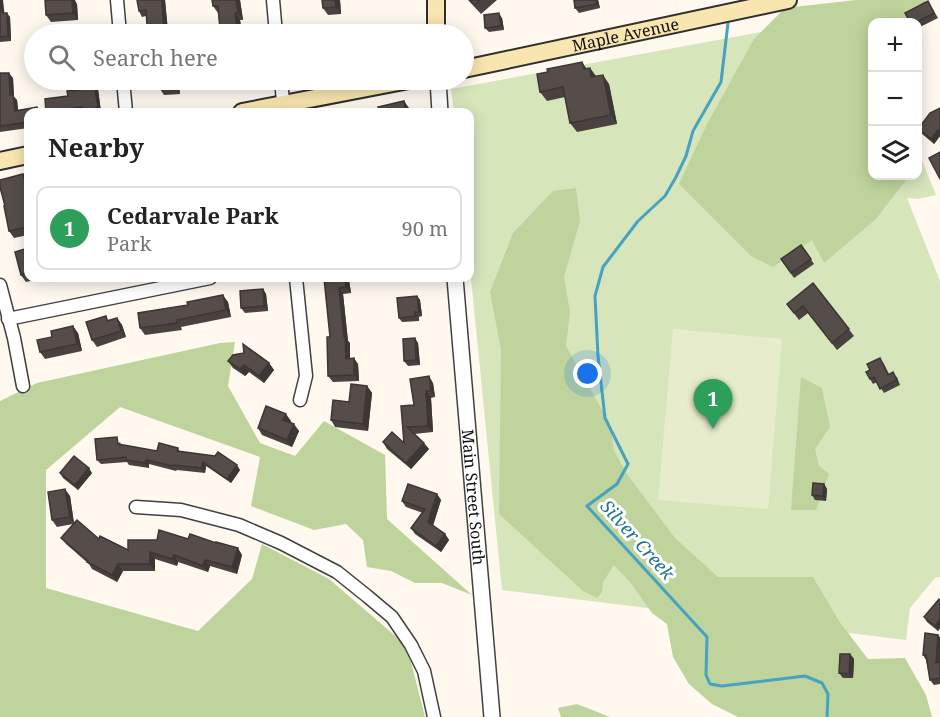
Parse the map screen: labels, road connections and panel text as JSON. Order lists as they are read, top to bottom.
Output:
{
  "streets": {
    "main road": ["Maple Avenue"],
    "street": ["Main Street South"]
  },
  "water": ["Silver Creek"],
  "page": {
    "map_buttons": ["+", "−"],
    "search": "Search here",
    "heading": "Nearby",
    "list": [
      {
        "mark": "1",
        "name": "Cedarvale Park",
        "note": "Park",
        "value": "90 m"
      }
    ],
    "pins": "1"
  }
}
